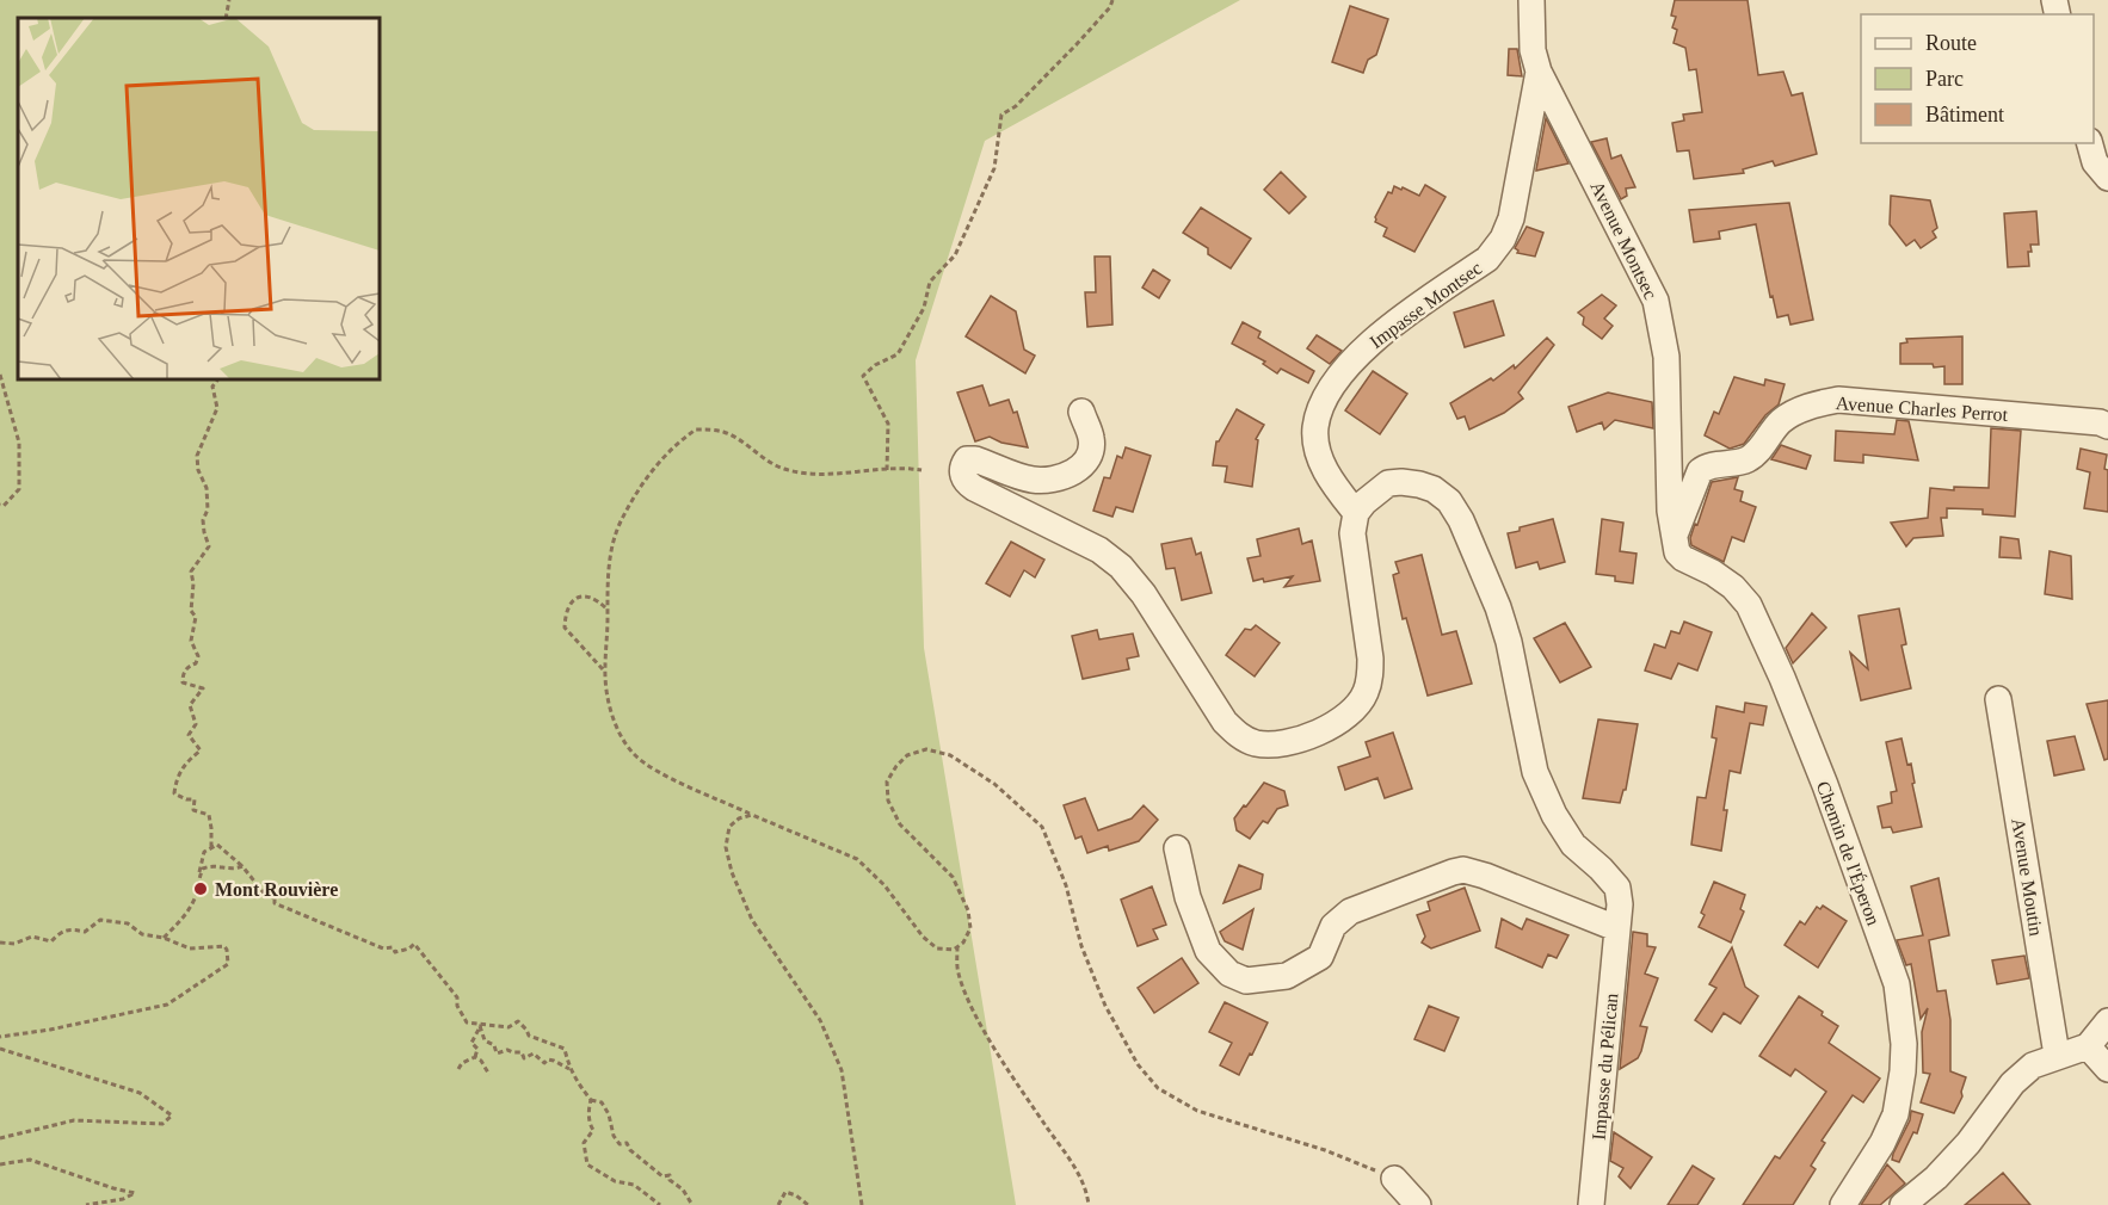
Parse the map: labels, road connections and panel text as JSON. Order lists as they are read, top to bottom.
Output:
{
  "streets": {
    "street": [
      "Avenue Montsec",
      "Impasse Montsec",
      "Avenue Charles Perrot",
      "Chemin de l'Éperon",
      "Avenue Moutin",
      "Impasse du Pélican"
    ]
  },
  "crossings": [
    ["Avenue Montsec", "Impasse Montsec"],
    ["Avenue Montsec", "Avenue Charles Perrot"],
    ["Avenue Montsec", "Chemin de l'Éperon"],
    ["Impasse Montsec", "Impasse du Pélican"],
    ["Avenue Charles Perrot", "Chemin de l'Éperon"]
  ],
  "places": ["Mont Rouvière"],
  "legend": ["Route", "Parc", "Bâtiment"]
}
